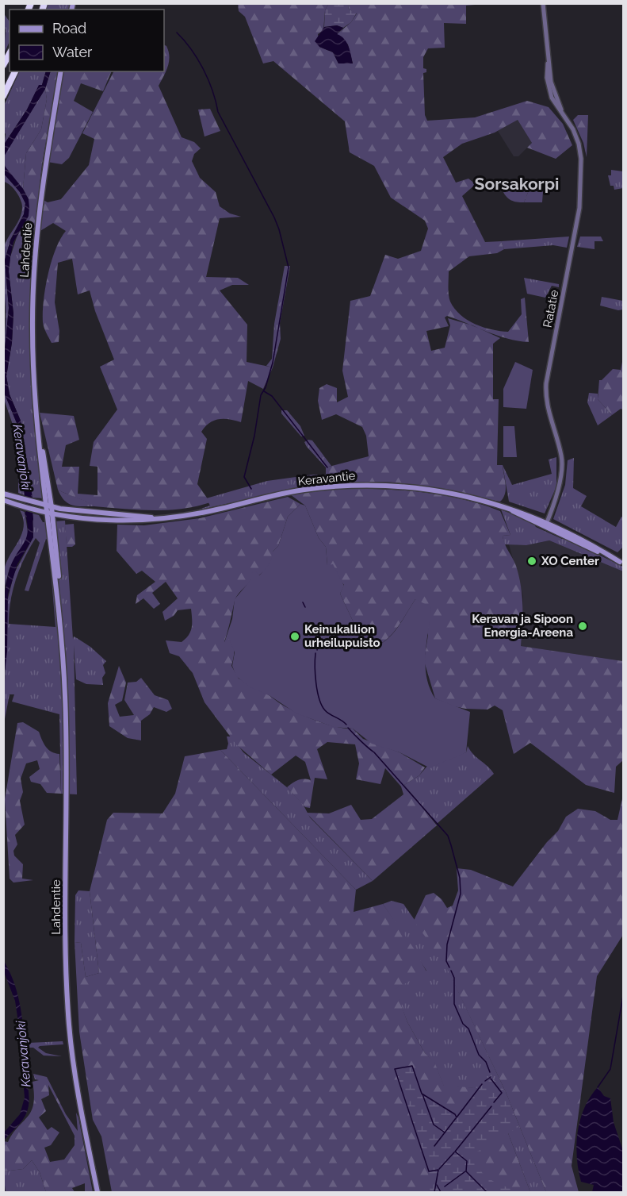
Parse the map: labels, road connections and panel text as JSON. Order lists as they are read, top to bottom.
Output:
{
  "streets": {
    "main road": ["Lahdentie", "Keravantie"],
    "street": ["Ratatie"]
  },
  "crossings": [
    ["Lahdentie", "Keravantie"],
    ["Ratatie", "Keravantie"]
  ],
  "districts": ["Sorsakorpi"],
  "water": ["Keravanjoki"],
  "places": ["XO Center", "Keravan ja Sipoon Energia-Areena", "Keinukallion urheilupuisto"],
  "legend": ["Road", "Water"]
}
